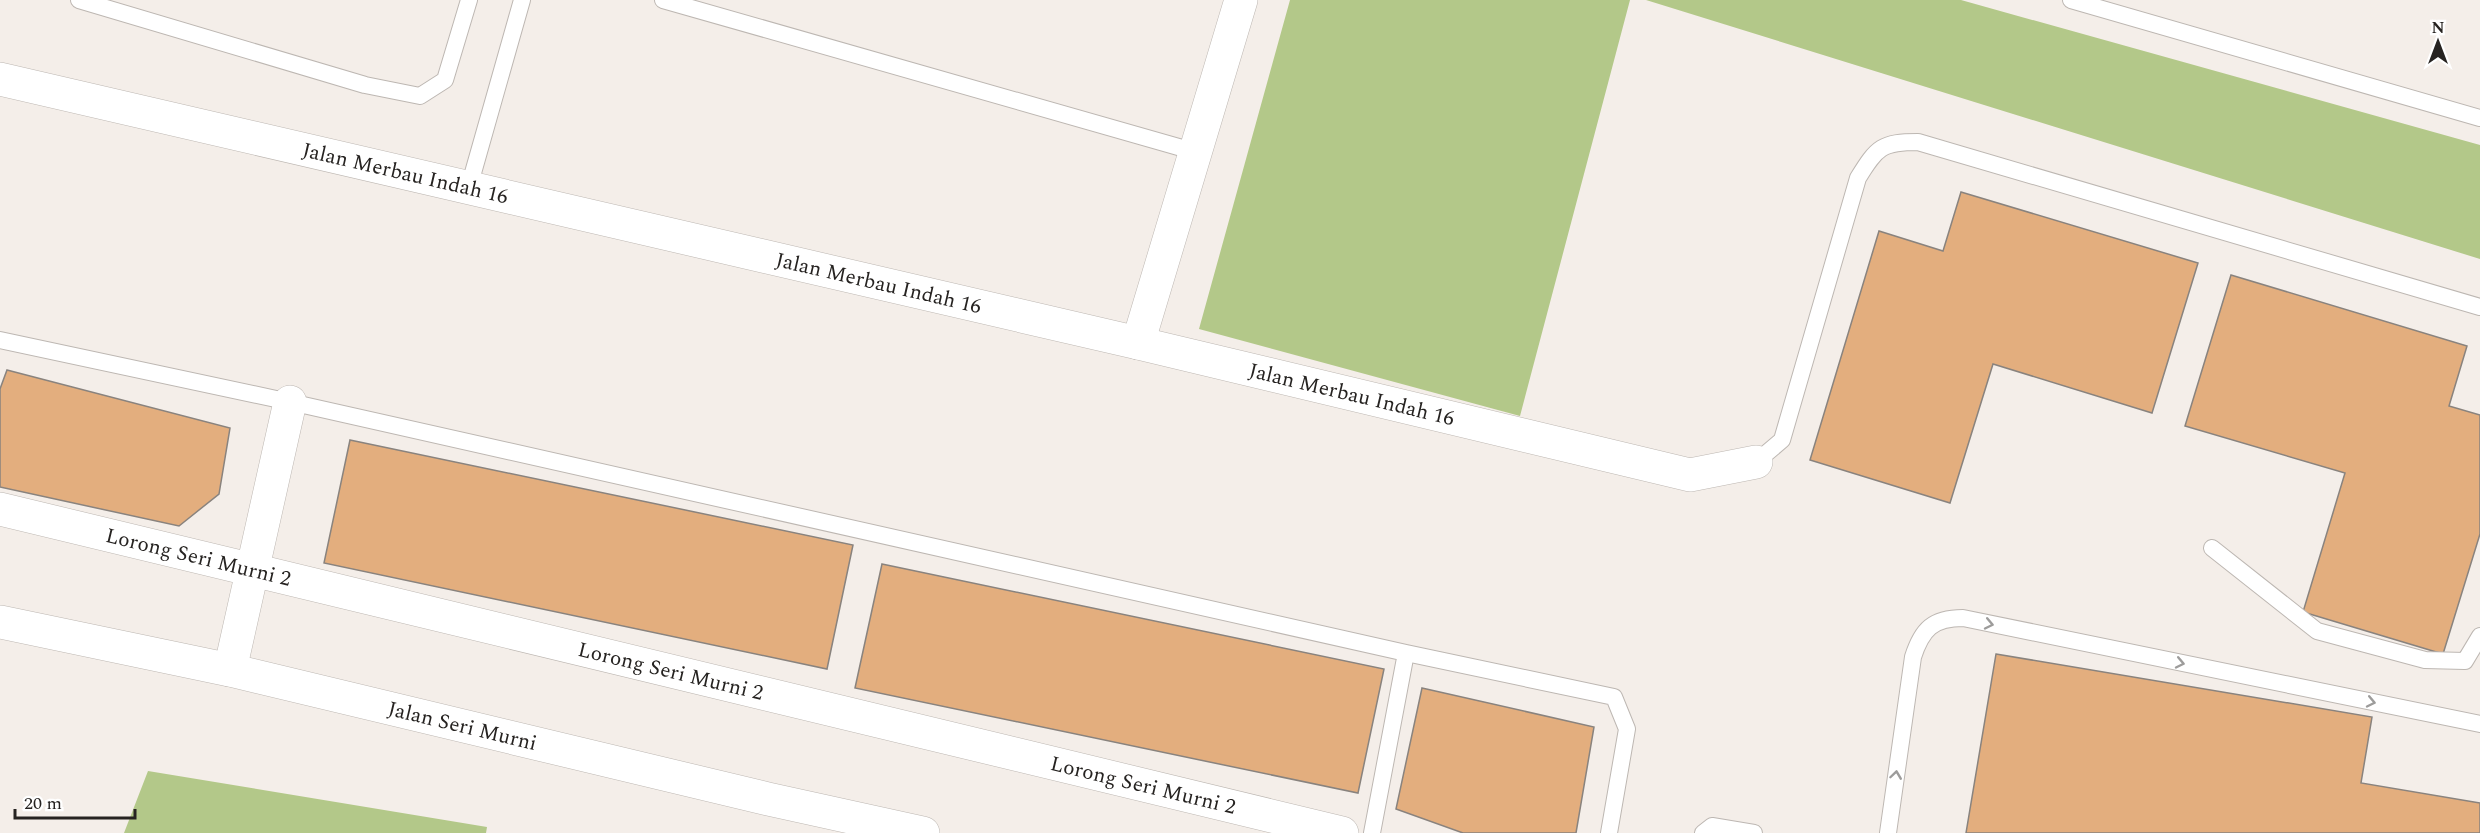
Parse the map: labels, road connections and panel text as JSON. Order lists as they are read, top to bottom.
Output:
{
  "streets": {
    "street": ["Jalan Merbau Indah 16", "Lorong Seri Murni 2", "Jalan Seri Murni"]
  },
  "scale_bar": "20 m",
  "north": "top"
}
